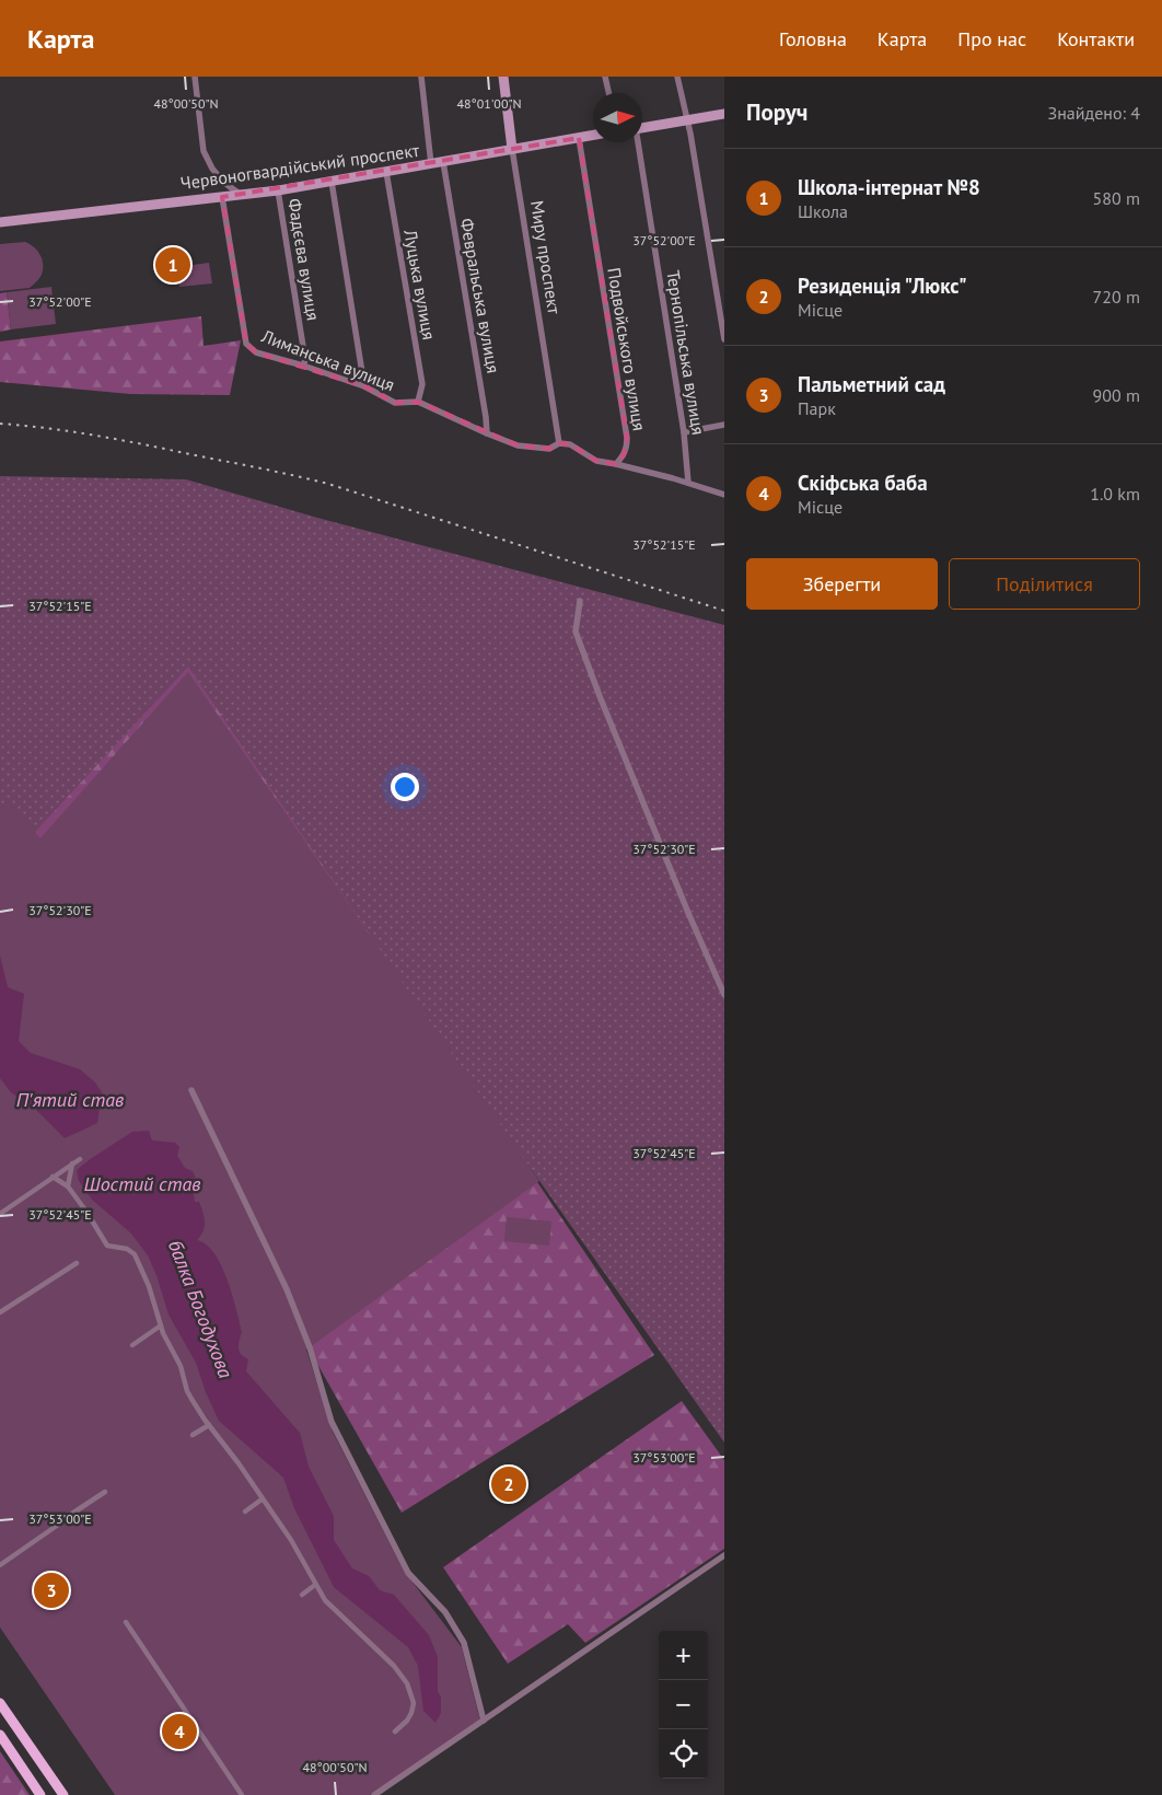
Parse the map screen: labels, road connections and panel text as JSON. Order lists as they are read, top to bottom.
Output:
{
  "streets": {
    "main road": ["Червоногвардійський проспект", "Миру проспект"],
    "street": [
      "Фадєєва вулиця",
      "Луцька вулиця",
      "Февральська вулиця",
      "Подвойського вулиця",
      "Тернопільська вулиця",
      "Лиманська вулиця"
    ]
  },
  "crossings": [
    ["Червоногвардійський проспект", "Миру проспект"],
    ["Червоногвардійський проспект", "Фадєєва вулиця"],
    ["Червоногвардійський проспект", "Луцька вулиця"],
    ["Червоногвардійський проспект", "Февральська вулиця"],
    ["Червоногвардійський проспект", "Подвойського вулиця"],
    ["Червоногвардійський проспект", "Лиманська вулиця"],
    ["Миру проспект", "Лиманська вулиця"],
    ["Фадєєва вулиця", "Лиманська вулиця"],
    ["Луцька вулиця", "Лиманська вулиця"],
    ["Февральська вулиця", "Лиманська вулиця"]
  ],
  "water": ["П'ятий став", "Шостий став", "балка Богодухова"],
  "north": "right",
  "page": {
    "header": "Карта",
    "nav": [
      "Головна",
      "Карта",
      "Про нас",
      "Контакти"
    ],
    "heading": ["Поруч", "Знайдено: 4"],
    "list": [
      {
        "mark": "1",
        "name": "Школа-інтернат №8",
        "note": "Школа",
        "value": "580 m"
      },
      {
        "mark": "2",
        "name": "Резиденція \"Люкс\"",
        "note": "Місце",
        "value": "720 m"
      },
      {
        "mark": "3",
        "name": "Пальметний сад",
        "note": "Парк",
        "value": "900 m"
      },
      {
        "mark": "4",
        "name": "Скіфська баба",
        "note": "Місце",
        "value": "1.0 km"
      }
    ],
    "pins": [
      "1",
      "2",
      "3",
      "4"
    ],
    "buttons": ["Зберегти", "Поділитися"],
    "map_buttons": ["+", "−"]
  },
  "coordinates": [
    "48°00'50\"N",
    "48°01'00\"N",
    "37°52'00\"E",
    "37°52'15\"E",
    "37°52'30\"E",
    "37°52'45\"E",
    "37°53'00\"E"
  ]
}
